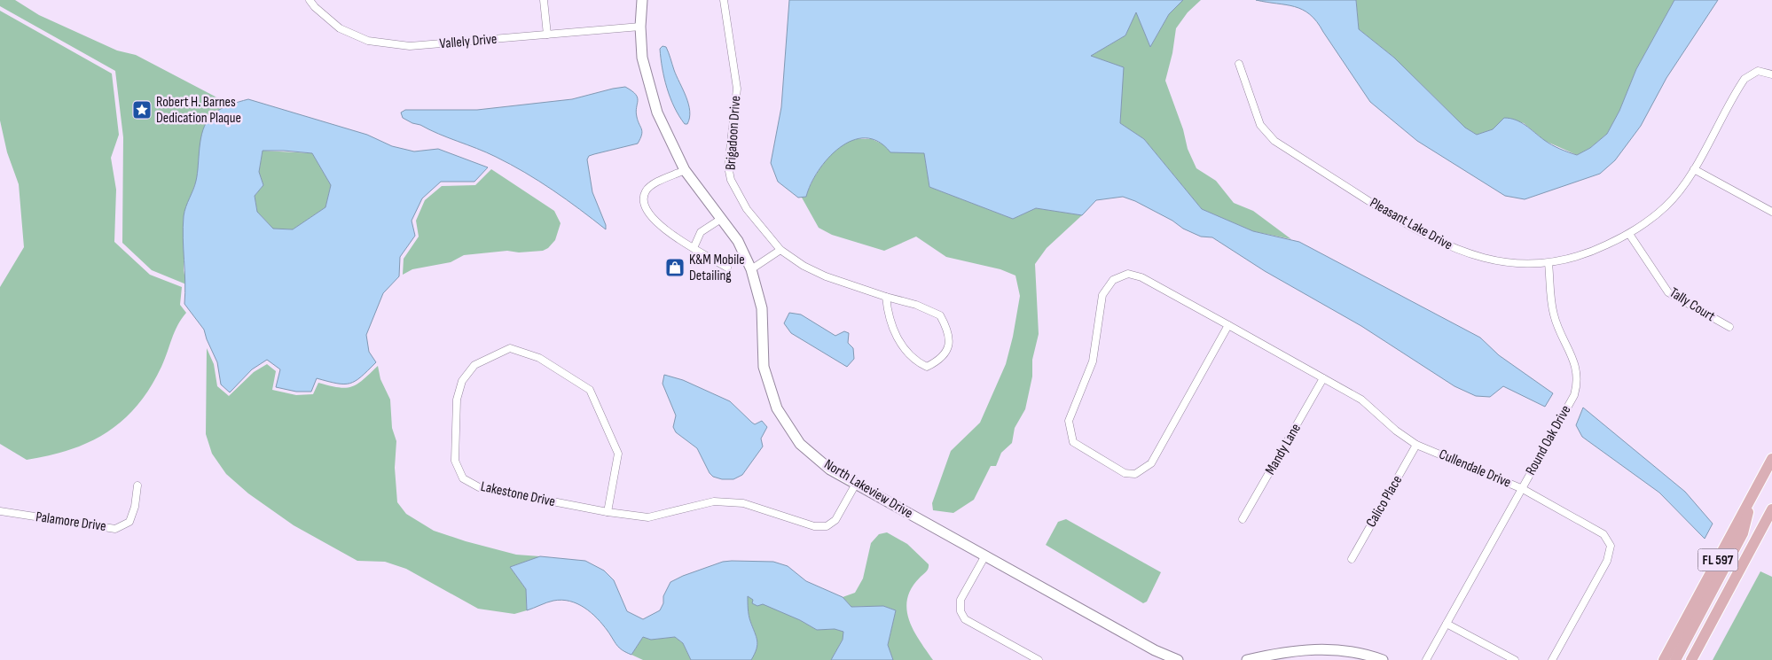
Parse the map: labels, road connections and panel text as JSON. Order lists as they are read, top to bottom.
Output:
{
  "streets": {
    "main road": ["FL 597"],
    "street": [
      "Vallely Drive",
      "Brigadoon Drive",
      "Pleasant Lake Drive",
      "Tally Court",
      "Round Oak Drive",
      "Mandy Lane",
      "Cullendale Drive",
      "North Lakeview Drive",
      "Lakestone Drive",
      "Calico Place",
      "Palamore Drive"
    ]
  },
  "crossings": [
    ["Vallely Drive", "North Lakeview Drive"],
    ["Pleasant Lake Drive", "Tally Court"],
    ["Pleasant Lake Drive", "Round Oak Drive"],
    ["Round Oak Drive", "Cullendale Drive"],
    ["Mandy Lane", "Cullendale Drive"],
    ["Cullendale Drive", "Calico Place"],
    ["North Lakeview Drive", "Lakestone Drive"]
  ],
  "places": {
    "place": ["Robert H. Barnes Dedication Plaque"],
    "shop": ["K&M Mobile Detailing"]
  }
}
